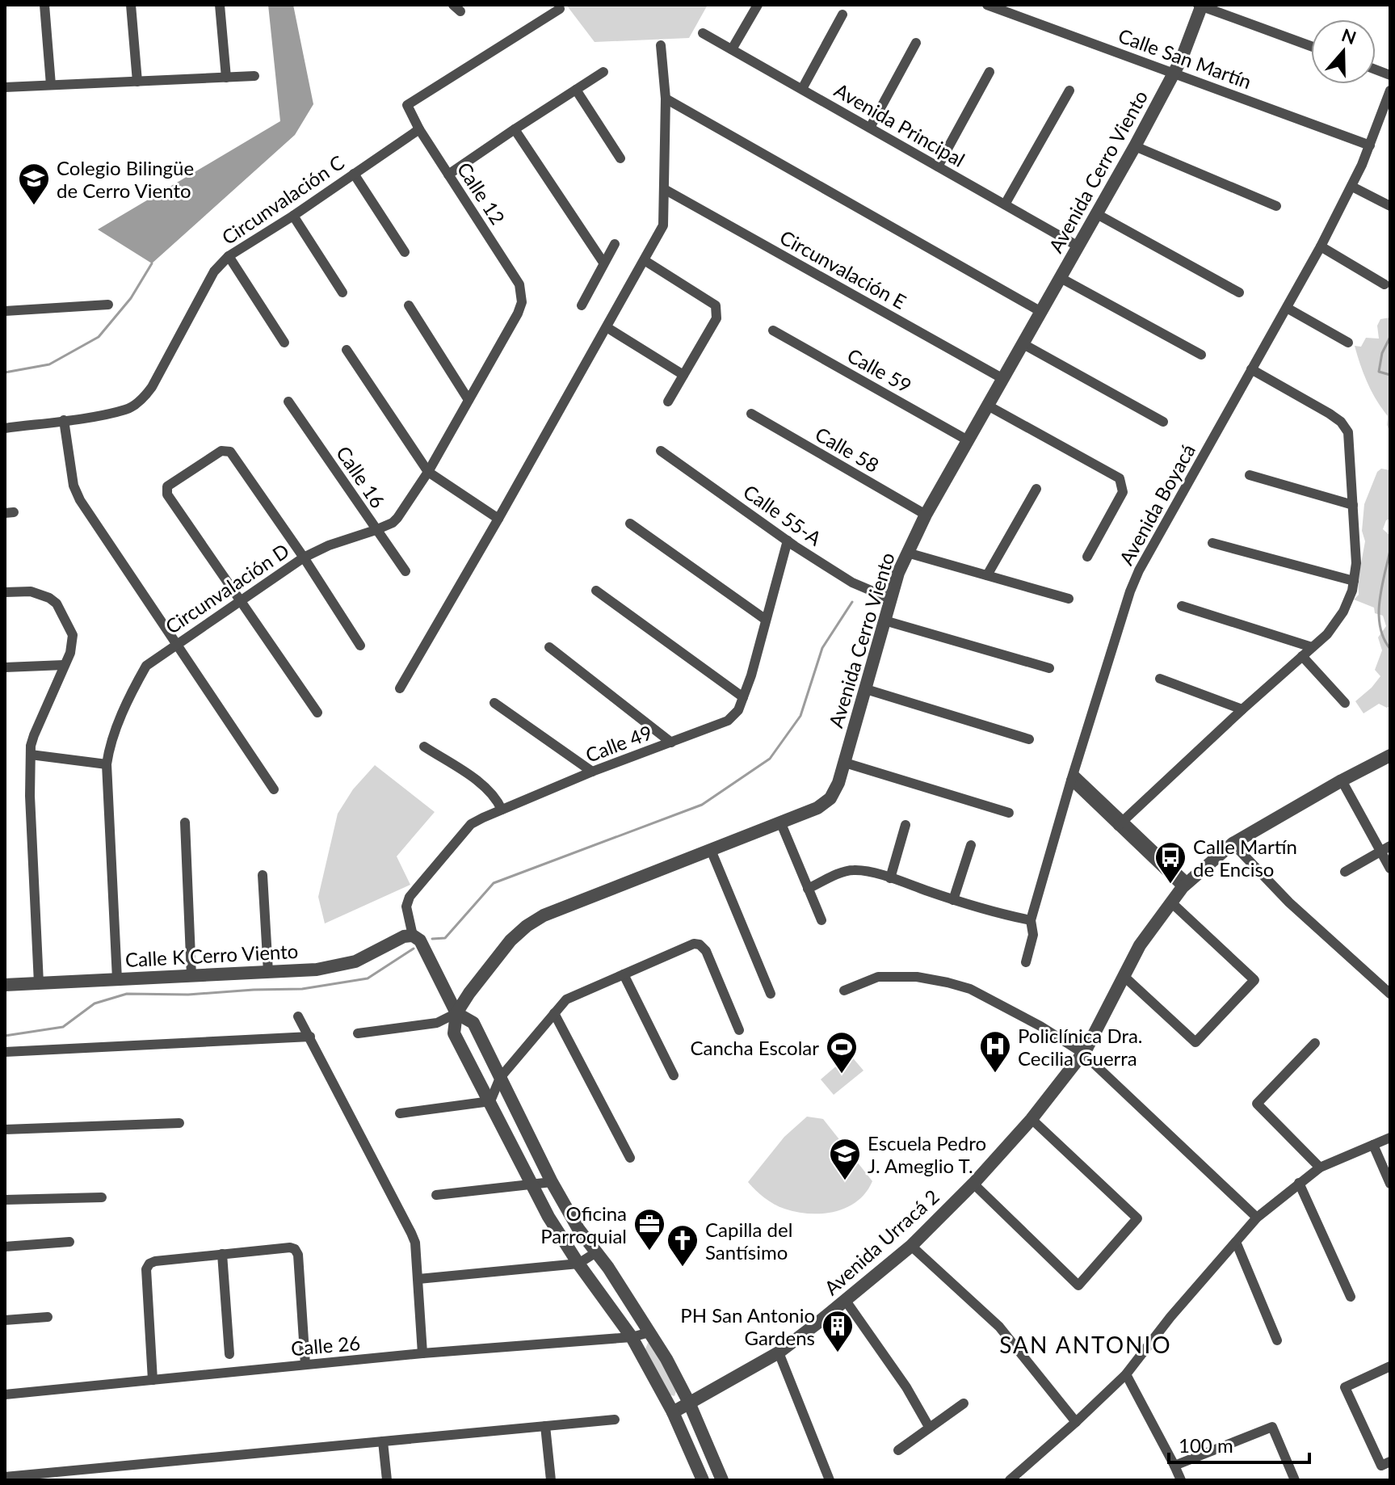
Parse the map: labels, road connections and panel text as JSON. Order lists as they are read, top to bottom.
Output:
{
  "streets": {
    "street": [
      "Calle San Martín",
      "Avenida Principal",
      "Avenida Cerro Viento",
      "Calle 12",
      "Circunvalación C",
      "Circunvalación E",
      "Calle 59",
      "Calle 58",
      "Calle 16",
      "Avenida Boyacá",
      "Calle 55-A",
      "Circunvalación D",
      "Calle 49",
      "Calle K Cerro Viento",
      "Avenida Urracá 2",
      "Calle 26"
    ]
  },
  "crossings": [
    ["Calle San Martín", "Avenida Cerro Viento"],
    ["Calle San Martín", "Avenida Boyacá"],
    ["Avenida Principal", "Avenida Cerro Viento"],
    ["Avenida Cerro Viento", "Circunvalación E"],
    ["Avenida Cerro Viento", "Calle 59"],
    ["Avenida Cerro Viento", "Calle 58"],
    ["Avenida Cerro Viento", "Calle 55-A"],
    ["Calle 12", "Circunvalación C"],
    ["Calle 12", "Circunvalación D"],
    ["Calle 16", "Circunvalación D"],
    ["Calle 55-A", "Calle 49"],
    ["Circunvalación D", "Calle K Cerro Viento"],
    ["Calle 49", "Calle K Cerro Viento"]
  ],
  "districts": ["SAN ANTONIO"],
  "places": {
    "school or university": ["Colegio Bilingüe de Cerro Viento", "Escuela Pedro J. Ameglio T."],
    "bus stop": ["Calle Martín de Enciso"],
    "hospital": ["Policlínica Dra. Cecilia Guerra"],
    "sports": ["Cancha Escolar"],
    "office": ["Oficina Parroquial"],
    "church": ["Capilla del Santísimo"],
    "building": ["PH San Antonio Gardens"]
  },
  "scale_bar": "100 m",
  "north": "top"
}
